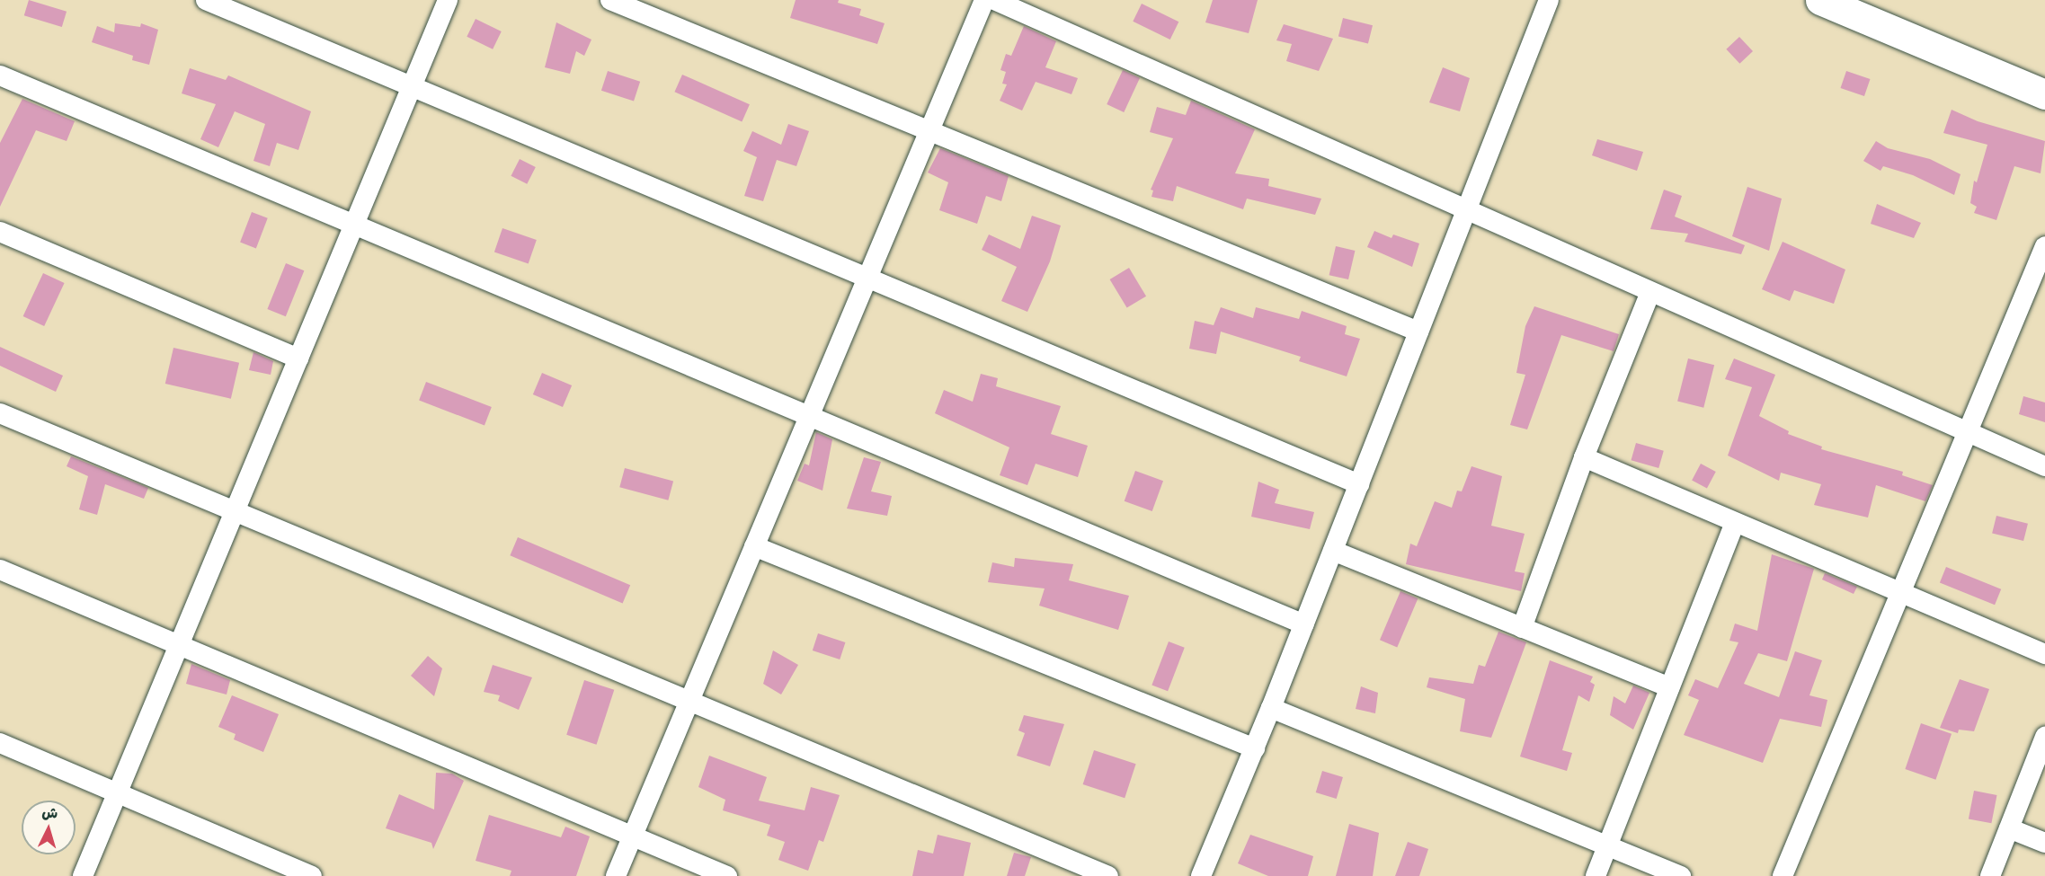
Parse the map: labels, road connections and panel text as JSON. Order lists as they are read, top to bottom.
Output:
{
  "north": "top"
}
